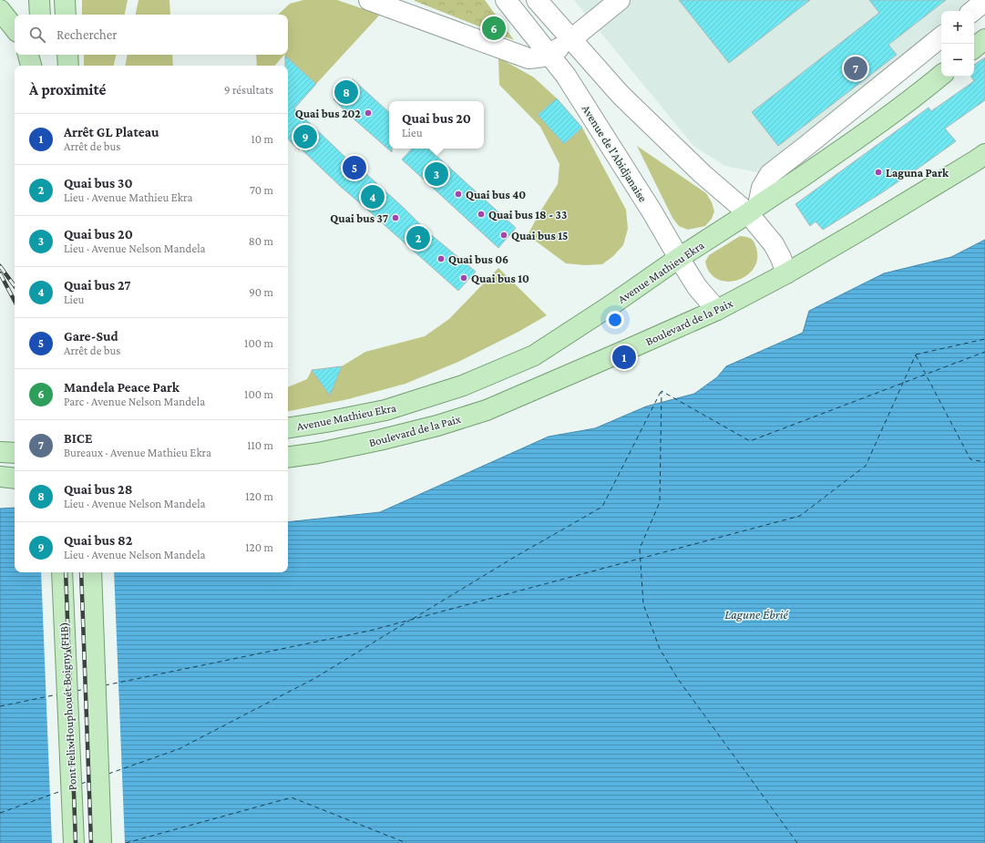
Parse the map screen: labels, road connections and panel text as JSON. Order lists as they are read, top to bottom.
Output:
{
  "streets": {
    "main road": [
      "Avenue de l'Abidjanaise",
      "Avenue Mathieu Ekra",
      "Boulevard de la Paix",
      "Pont Felix Houphouét Boigny (FHB)"
    ]
  },
  "crossings": [
    ["Avenue de l'Abidjanaise", "Avenue Mathieu Ekra"],
    ["Avenue de l'Abidjanaise", "Boulevard de la Paix"]
  ],
  "water": ["Lagune Ébrié"],
  "places": [
    "Quai bus 202",
    "Laguna Park",
    "Quai bus 40",
    "Quai bus 18 - 33",
    "Quai bus 37",
    "Quai bus 15",
    "Quai bus 06",
    "Quai bus 10"
  ],
  "page": {
    "map_buttons": ["+", "−"],
    "pins": [
      "6",
      "7",
      "8",
      "9",
      "5",
      "3",
      "4",
      "2",
      "1"
    ],
    "search": "Rechercher",
    "heading": ["À proximité", "9 résultats"],
    "popup": ["Quai bus 20", "Lieu"],
    "list": [
      {
        "mark": "1",
        "name": "Arrêt GL Plateau",
        "note": "Arrêt de bus",
        "value": "10 m"
      },
      {
        "mark": "2",
        "name": "Quai bus 30",
        "note": "Lieu · Avenue Mathieu Ekra",
        "value": "70 m"
      },
      {
        "mark": "3",
        "name": "Quai bus 20",
        "note": "Lieu · Avenue Nelson Mandela",
        "value": "80 m"
      },
      {
        "mark": "4",
        "name": "Quai bus 27",
        "note": "Lieu",
        "value": "90 m"
      },
      {
        "mark": "5",
        "name": "Gare-Sud",
        "note": "Arrêt de bus",
        "value": "100 m"
      },
      {
        "mark": "6",
        "name": "Mandela Peace Park",
        "note": "Parc · Avenue Nelson Mandela",
        "value": "100 m"
      },
      {
        "mark": "7",
        "name": "BICE",
        "note": "Bureaux · Avenue Mathieu Ekra",
        "value": "110 m"
      },
      {
        "mark": "8",
        "name": "Quai bus 28",
        "note": "Lieu · Avenue Nelson Mandela",
        "value": "120 m"
      },
      {
        "mark": "9",
        "name": "Quai bus 82",
        "note": "Lieu · Avenue Nelson Mandela",
        "value": "120 m"
      }
    ]
  }
}
